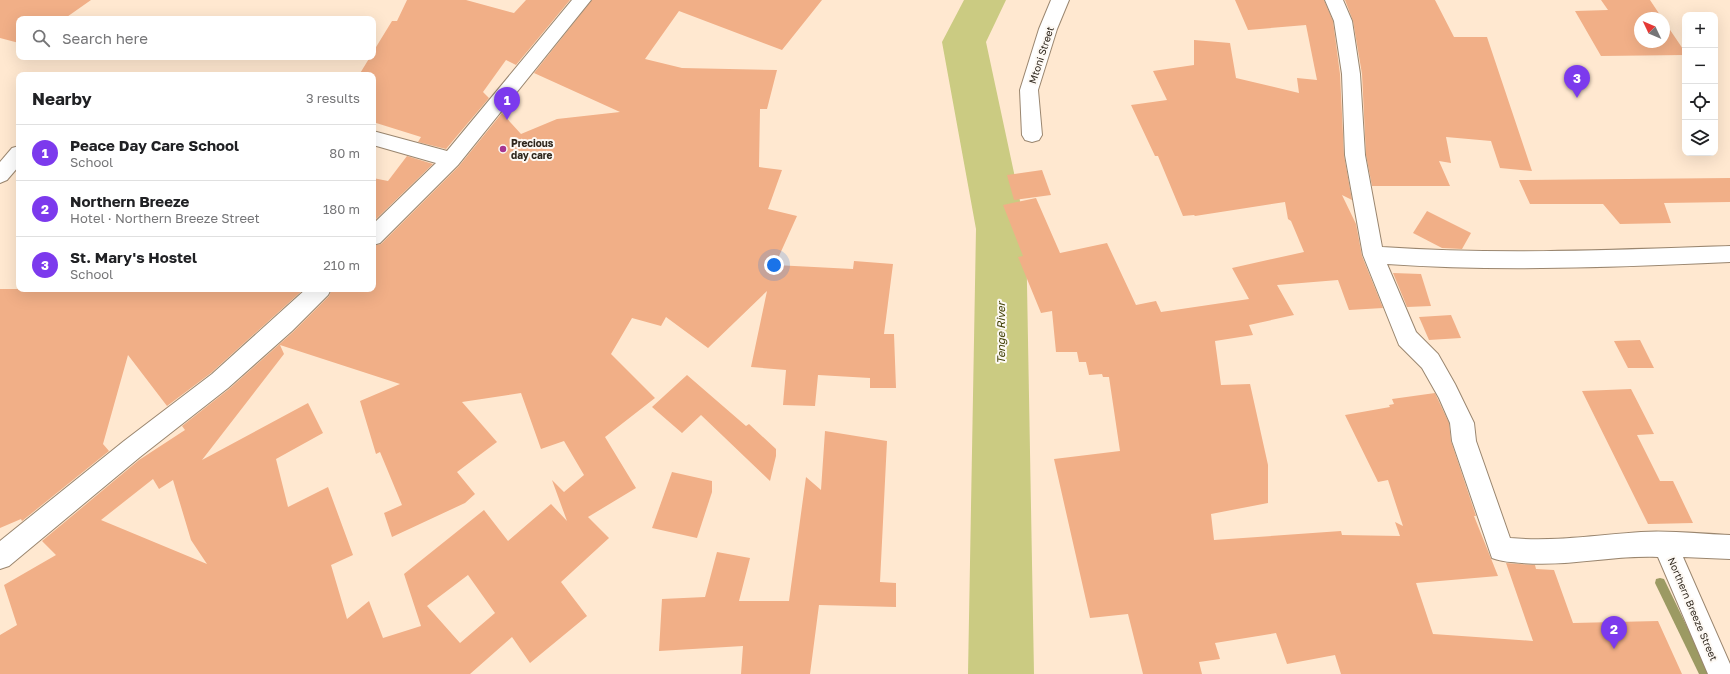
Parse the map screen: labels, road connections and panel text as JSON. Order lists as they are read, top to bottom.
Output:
{
  "streets": {
    "street": ["Mtoni Street", "Northern Breeze Street"]
  },
  "water": ["Tenge River"],
  "places": ["Precious day care"],
  "north": "top left",
  "page": {
    "map_buttons": ["+", "−"],
    "search": "Search here",
    "pins": ["3", "1", "2"],
    "heading": ["Nearby", "3 results"],
    "list": [
      {
        "mark": "1",
        "name": "Peace Day Care School",
        "note": "School",
        "value": "80 m"
      },
      {
        "mark": "2",
        "name": "Northern Breeze",
        "note": "Hotel · Northern Breeze Street",
        "value": "180 m"
      },
      {
        "mark": "3",
        "name": "St. Mary's Hostel",
        "note": "School",
        "value": "210 m"
      }
    ]
  }
}
